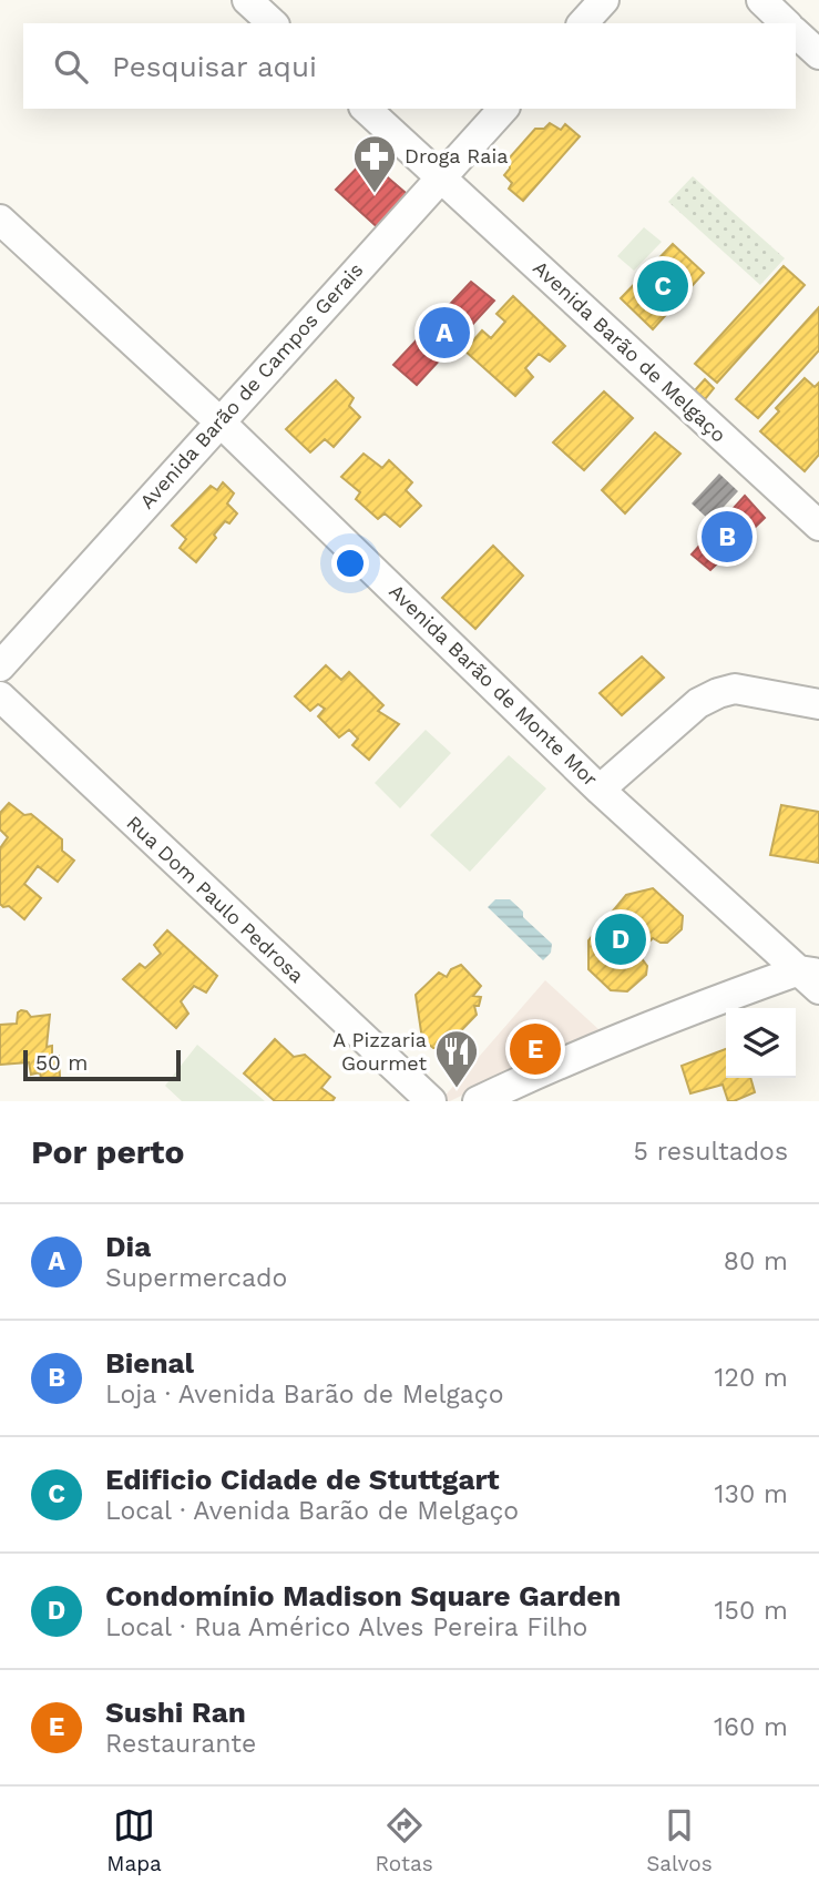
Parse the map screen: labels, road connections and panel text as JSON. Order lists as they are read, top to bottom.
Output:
{
  "streets": {
    "street": [
      "Avenida Barão de Melgaço",
      "Avenida Barão de Campos Gerais",
      "Avenida Barão de Monte Mor",
      "Rua Dom Paulo Pedrosa"
    ]
  },
  "crossings": [
    ["Avenida Barão de Melgaço", "Avenida Barão de Campos Gerais"],
    ["Avenida Barão de Campos Gerais", "Avenida Barão de Monte Mor"]
  ],
  "places": {
    "pharmacy": ["Droga Raia"],
    "restaurant": ["A Pizzaria Gourmet"]
  },
  "scale_bar": "50 m",
  "page": {
    "search": "Pesquisar aqui",
    "pins": [
      "C",
      "A",
      "B",
      "D",
      "E"
    ],
    "scale": "50 m",
    "heading": ["Por perto", "5 resultados"],
    "list": [
      {
        "mark": "A",
        "name": "Dia",
        "note": "Supermercado",
        "value": "80 m"
      },
      {
        "mark": "B",
        "name": "Bienal",
        "note": "Loja · Avenida Barão de Melgaço",
        "value": "120 m"
      },
      {
        "mark": "C",
        "name": "Edificio Cidade de Stuttgart",
        "note": "Local · Avenida Barão de Melgaço",
        "value": "130 m"
      },
      {
        "mark": "D",
        "name": "Condomínio Madison Square Garden",
        "note": "Local · Rua Américo Alves Pereira Filho",
        "value": "150 m"
      },
      {
        "mark": "E",
        "name": "Sushi Ran",
        "note": "Restaurante",
        "value": "160 m"
      }
    ],
    "nav": ["Mapa", "Rotas", "Salvos"]
  }
}
